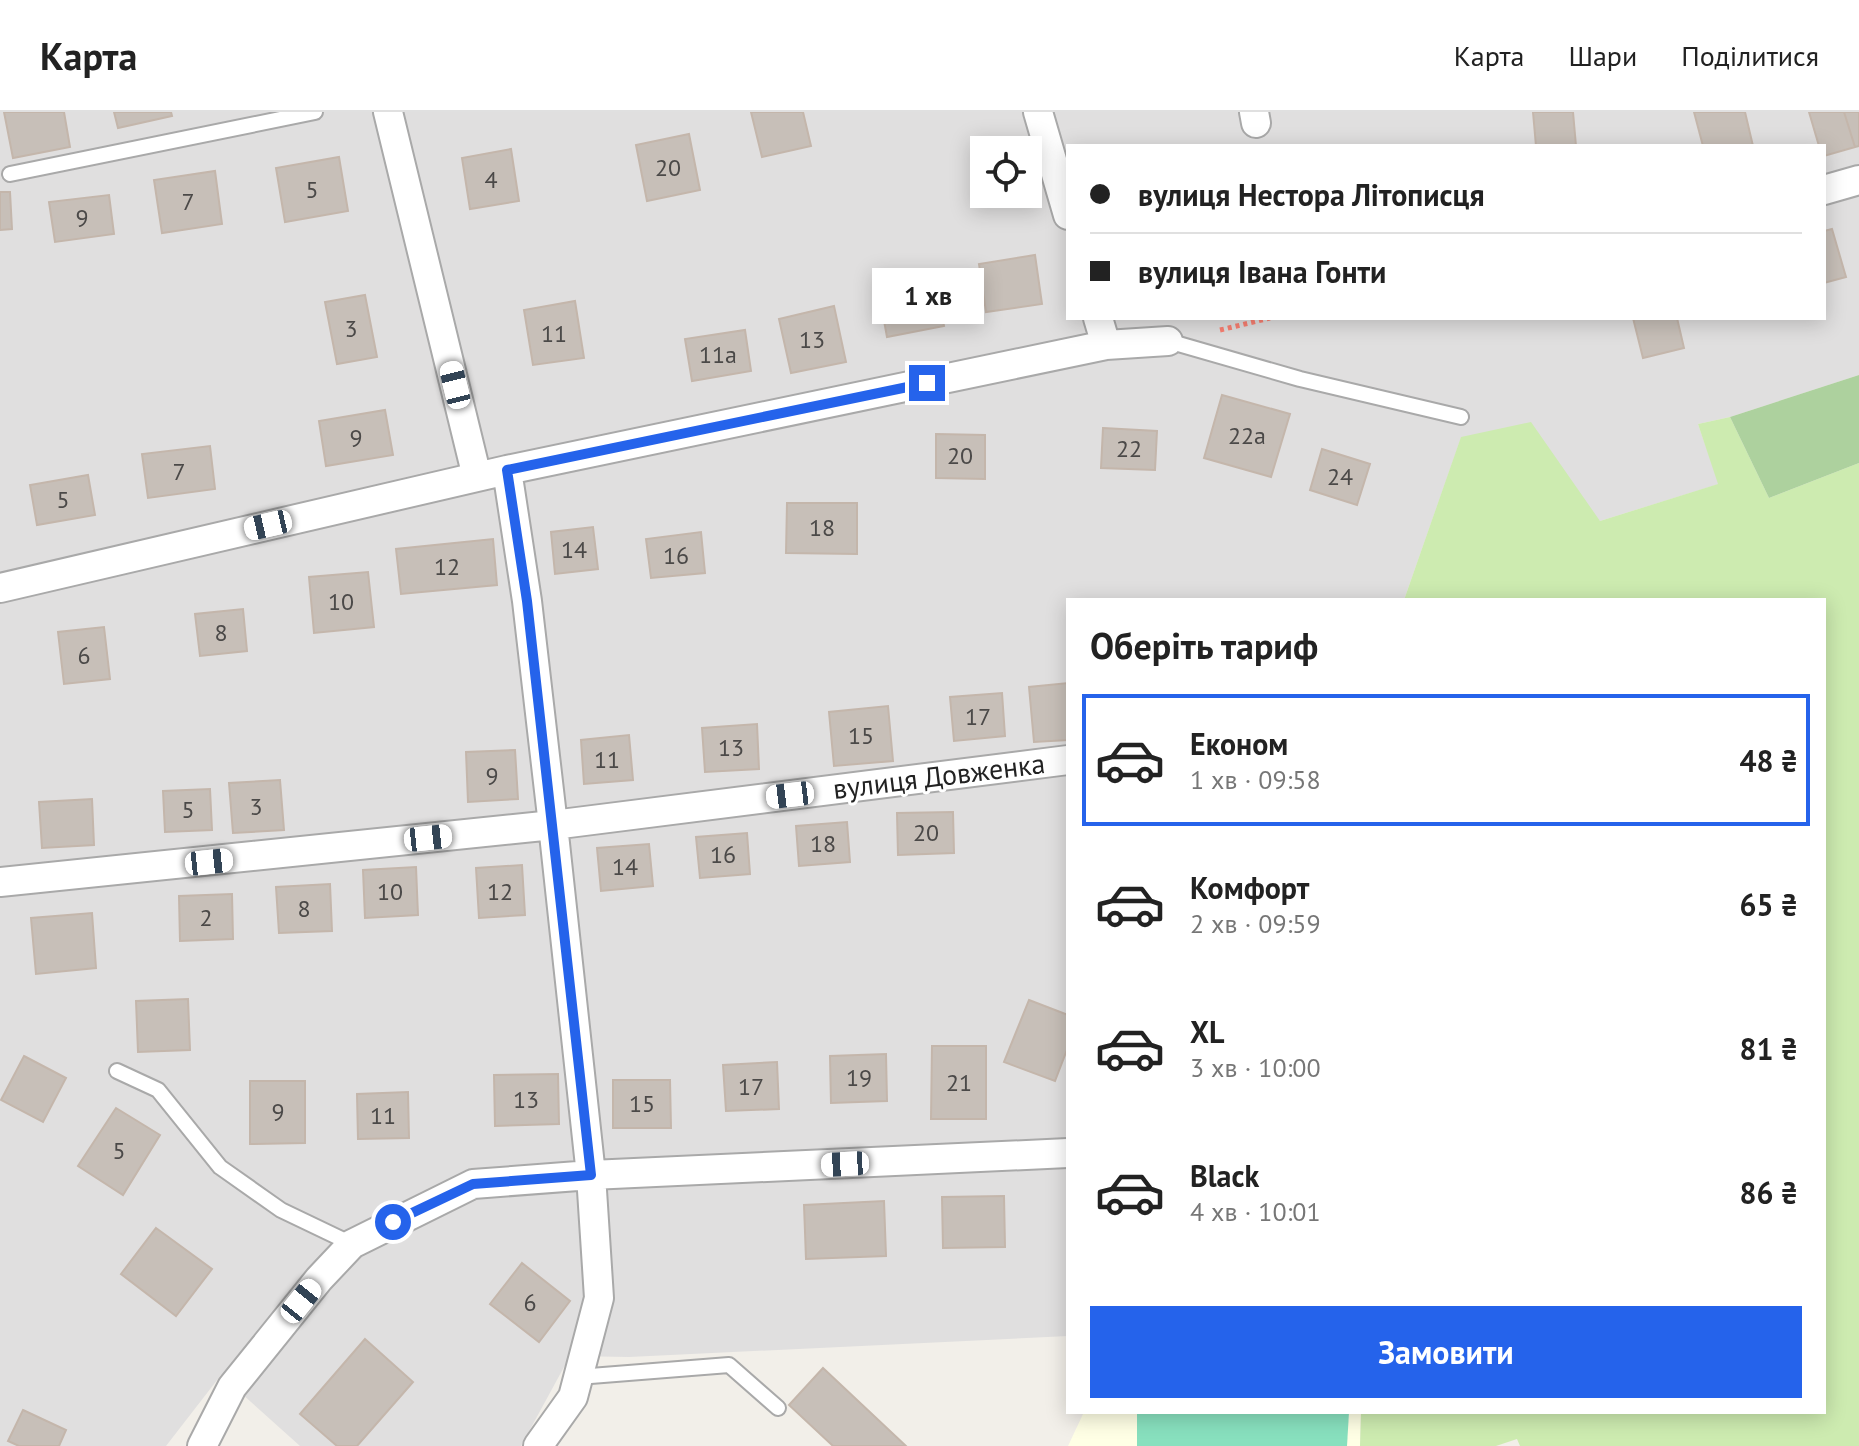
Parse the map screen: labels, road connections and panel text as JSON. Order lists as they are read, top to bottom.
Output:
{
  "streets": {
    "street": ["вулиця Довженка"]
  },
  "house_numbers": [
    "20",
    "4",
    "5",
    "7",
    "9",
    "3",
    "11",
    "13",
    "11а",
    "22а",
    "9",
    "22",
    "20",
    "7",
    "24",
    "5",
    "18",
    "14",
    "16",
    "12",
    "10",
    "8",
    "6",
    "17",
    "15",
    "13",
    "11",
    "9",
    "3",
    "5",
    "20",
    "18",
    "16",
    "14",
    "10",
    "12",
    "8",
    "2",
    "19",
    "21",
    "17",
    "13",
    "15",
    "9",
    "11",
    "5",
    "6"
  ],
  "page": {
    "header": "Карта",
    "nav": ["Карта", "Шари", "Поділитися"],
    "banner": ["вулиця Нестора Літописця", "вулиця Івана Гонти"],
    "bubble": "1 хв",
    "heading": "Оберіть тариф",
    "list": [
      {
        "name": "Економ",
        "note": "1 хв · 09:58",
        "value": "48 ₴"
      },
      {
        "name": "Комфорт",
        "note": "2 хв · 09:59",
        "value": "65 ₴"
      },
      {
        "name": "XL",
        "note": "3 хв · 10:00",
        "value": "81 ₴"
      },
      {
        "name": "Black",
        "note": "4 хв · 10:01",
        "value": "86 ₴"
      }
    ],
    "buttons": "Замовити"
  }
}
